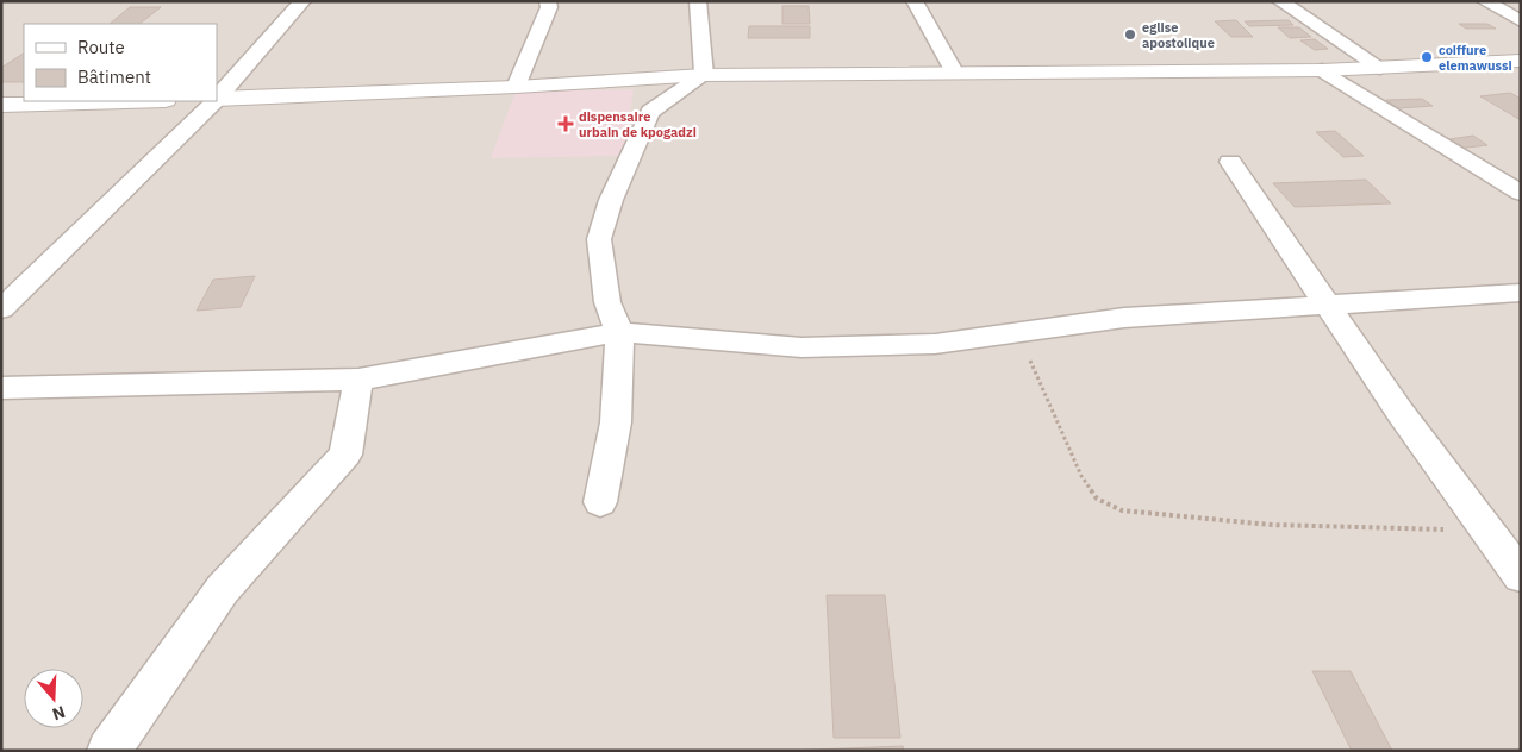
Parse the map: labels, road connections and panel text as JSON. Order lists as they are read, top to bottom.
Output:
{
  "places": {
    "other": ["eglise apostolique", "coiffure elemawussi"],
    "health": ["dispensaire urbain de kpogadzi"]
  },
  "legend": ["Route", "Bâtiment"],
  "north": "bottom"
}
